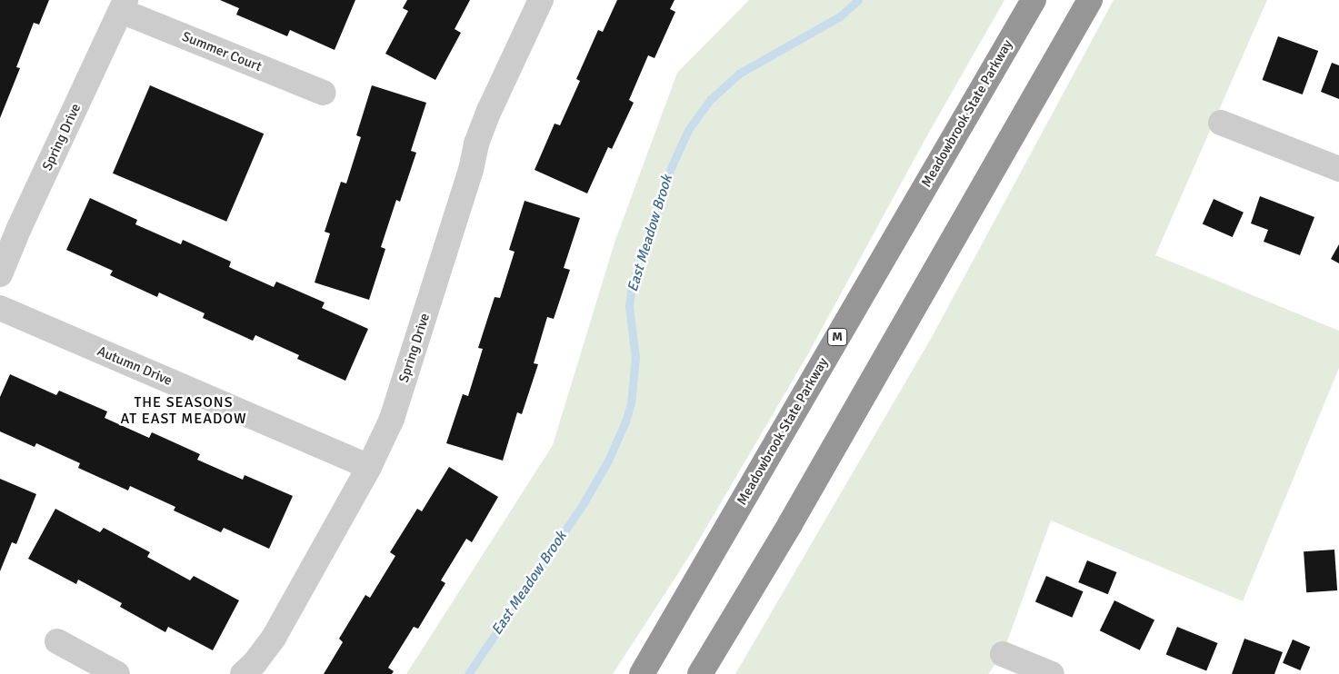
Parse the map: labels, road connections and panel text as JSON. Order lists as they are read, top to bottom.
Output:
{
  "streets": {
    "highway": ["Meadowbrook State Parkway", "M"],
    "street": ["Summer Court", "Spring Drive", "Autumn Drive"]
  },
  "crossings": [
    ["Summer Court", "Spring Drive"],
    ["Spring Drive", "Autumn Drive"]
  ],
  "districts": ["THE SEASONS AT EAST MEADOW"],
  "water": ["East Meadow Brook"]
}
